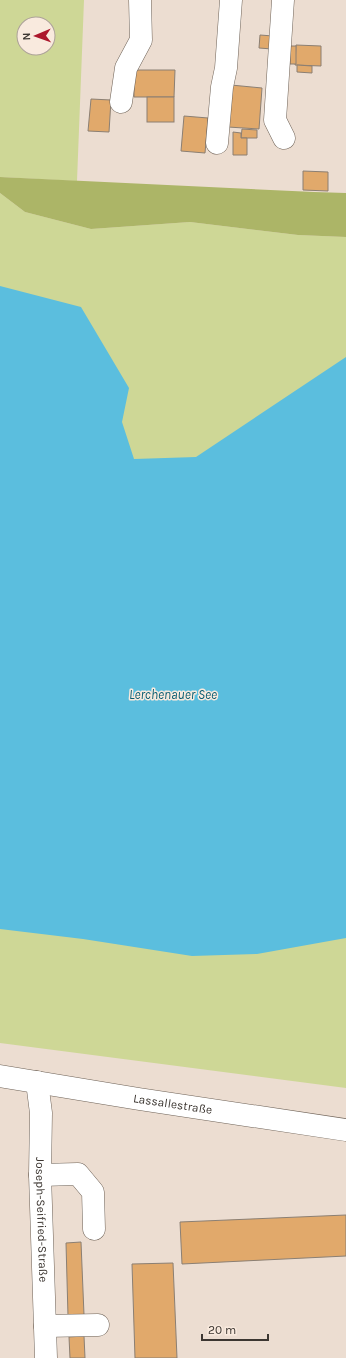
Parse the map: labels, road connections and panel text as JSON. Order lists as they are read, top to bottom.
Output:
{
  "streets": {
    "street": ["Lassallestraße", "Joseph-Seifried-Straße"]
  },
  "crossings": [
    ["Lassallestraße", "Joseph-Seifried-Straße"]
  ],
  "water": ["Lerchenauer See"],
  "scale_bar": "20 m",
  "north": "left"
}
